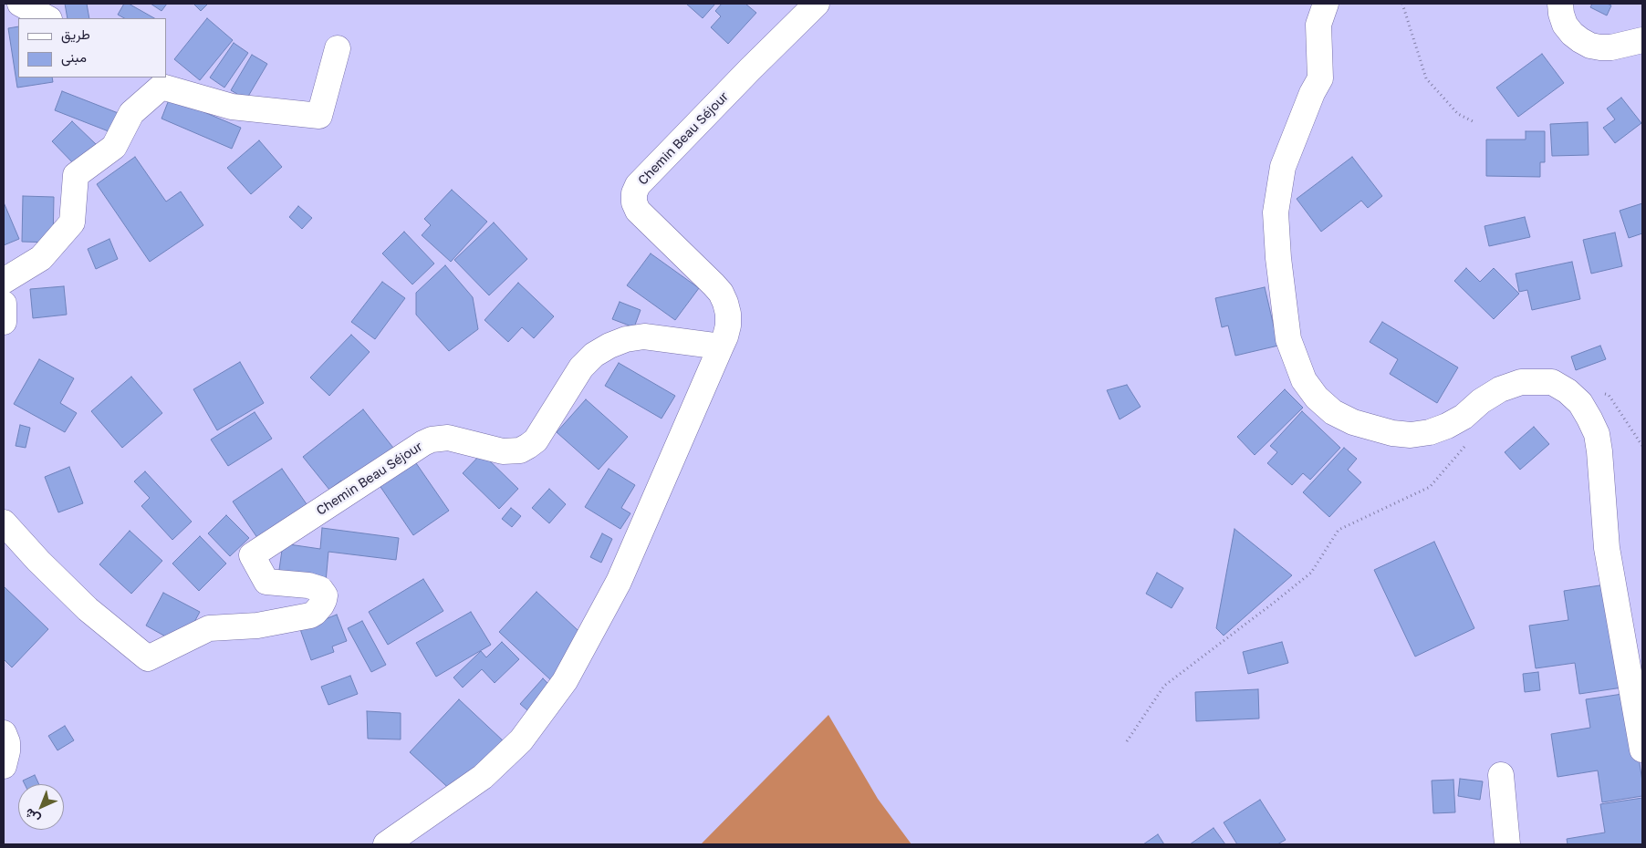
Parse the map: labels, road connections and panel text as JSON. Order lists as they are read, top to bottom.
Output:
{
  "streets": {
    "street": ["Chemin Beau Séjour"]
  },
  "legend": ["طريق", "مبنى"],
  "north": "bottom left"
}
